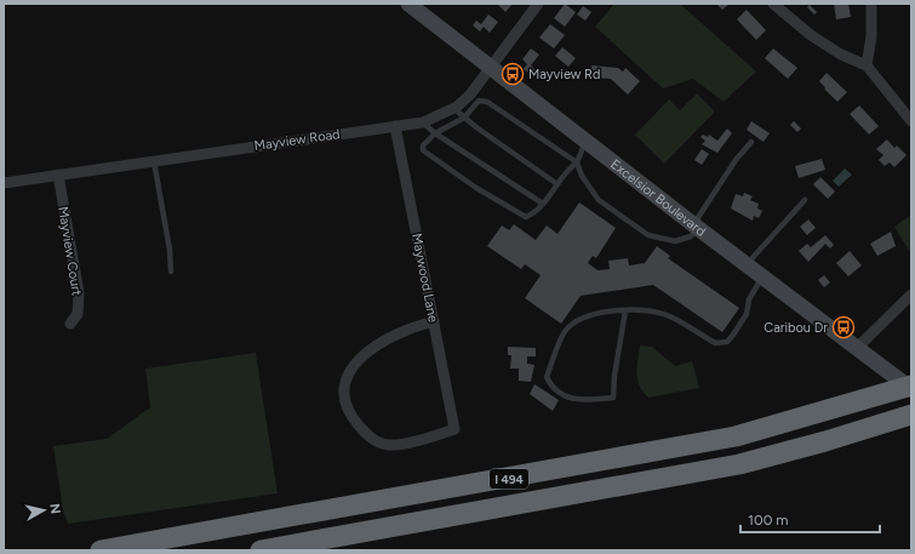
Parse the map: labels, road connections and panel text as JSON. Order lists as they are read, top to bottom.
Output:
{
  "streets": {
    "highway": ["I 494"],
    "main road": ["Excelsior Boulevard"],
    "street": ["Mayview Road", "Mayview Court", "Maywood Lane"]
  },
  "crossings": [
    ["Mayview Road", "Excelsior Boulevard"],
    ["Mayview Road", "Mayview Court"],
    ["Mayview Road", "Maywood Lane"],
    ["Excelsior Boulevard", "I 494"]
  ],
  "places": {
    "bus stop": ["Mayview Rd", "Caribou Dr"]
  },
  "scale_bar": "100 m",
  "north": "right"
}
